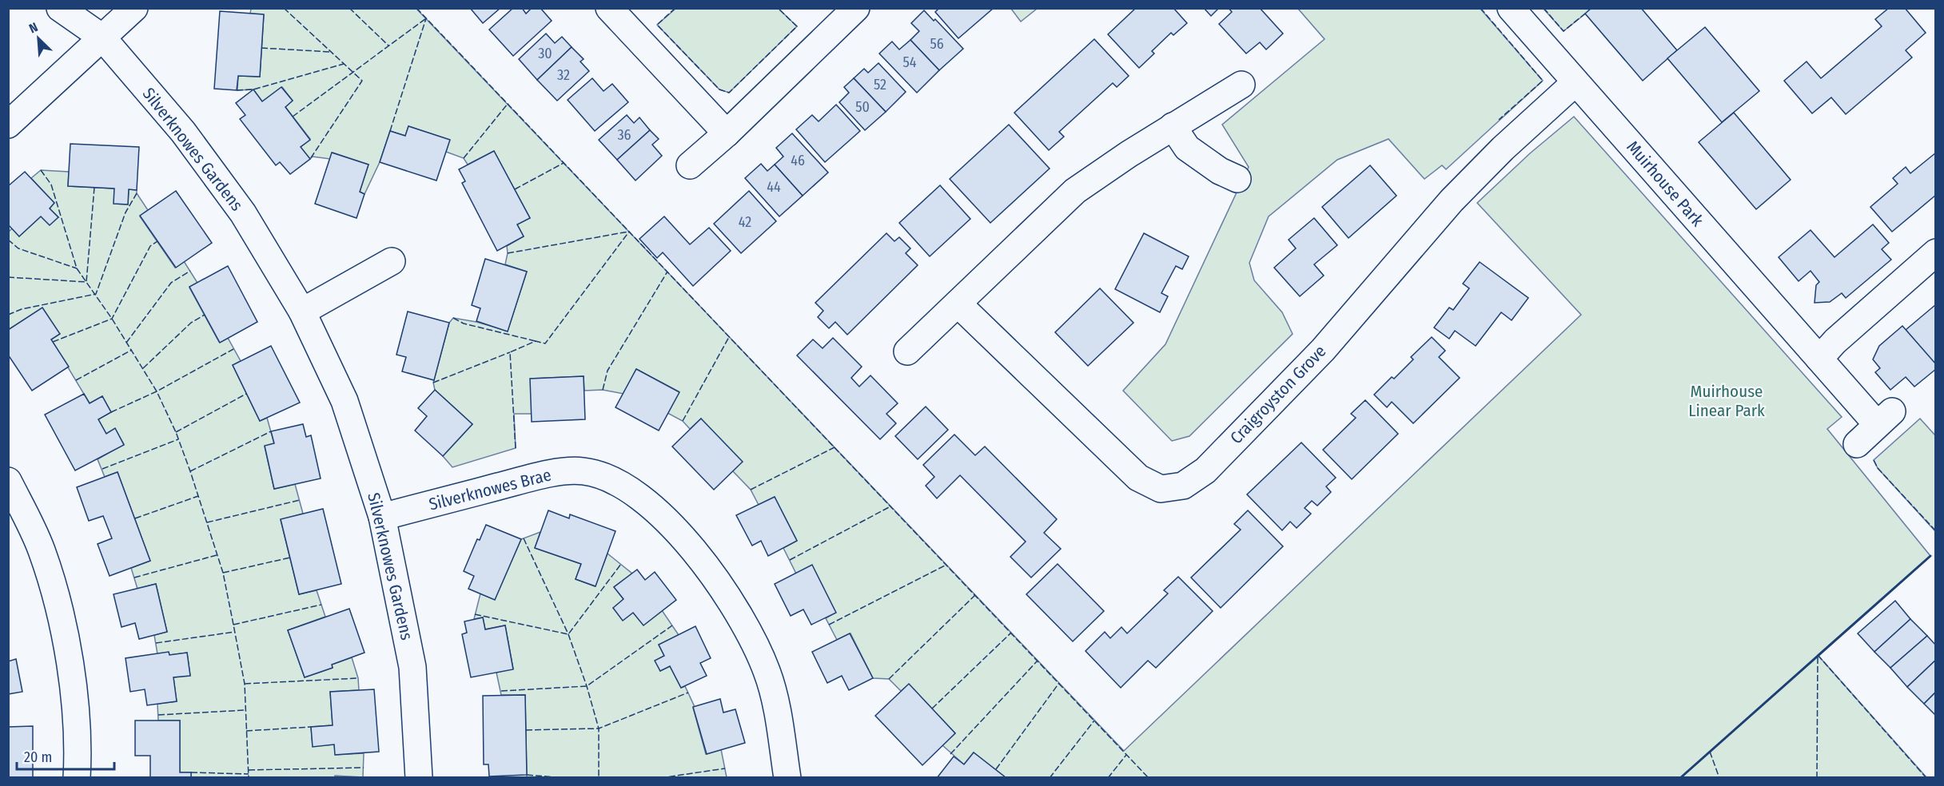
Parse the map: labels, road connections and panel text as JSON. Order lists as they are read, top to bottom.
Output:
{
  "streets": {
    "street": [
      "Silverknowes Gardens",
      "Muirhouse Park",
      "Craigroyston Grove",
      "Silverknowes Brae"
    ]
  },
  "crossings": [
    ["Silverknowes Gardens", "Silverknowes Brae"],
    ["Muirhouse Park", "Craigroyston Grove"]
  ],
  "parks": ["Muirhouse Linear Park"],
  "house_numbers": [
    "56",
    "30",
    "54",
    "32",
    "52",
    "50",
    "36",
    "46",
    "44",
    "42"
  ],
  "scale_bar": "20 m",
  "north": "top left"
}
